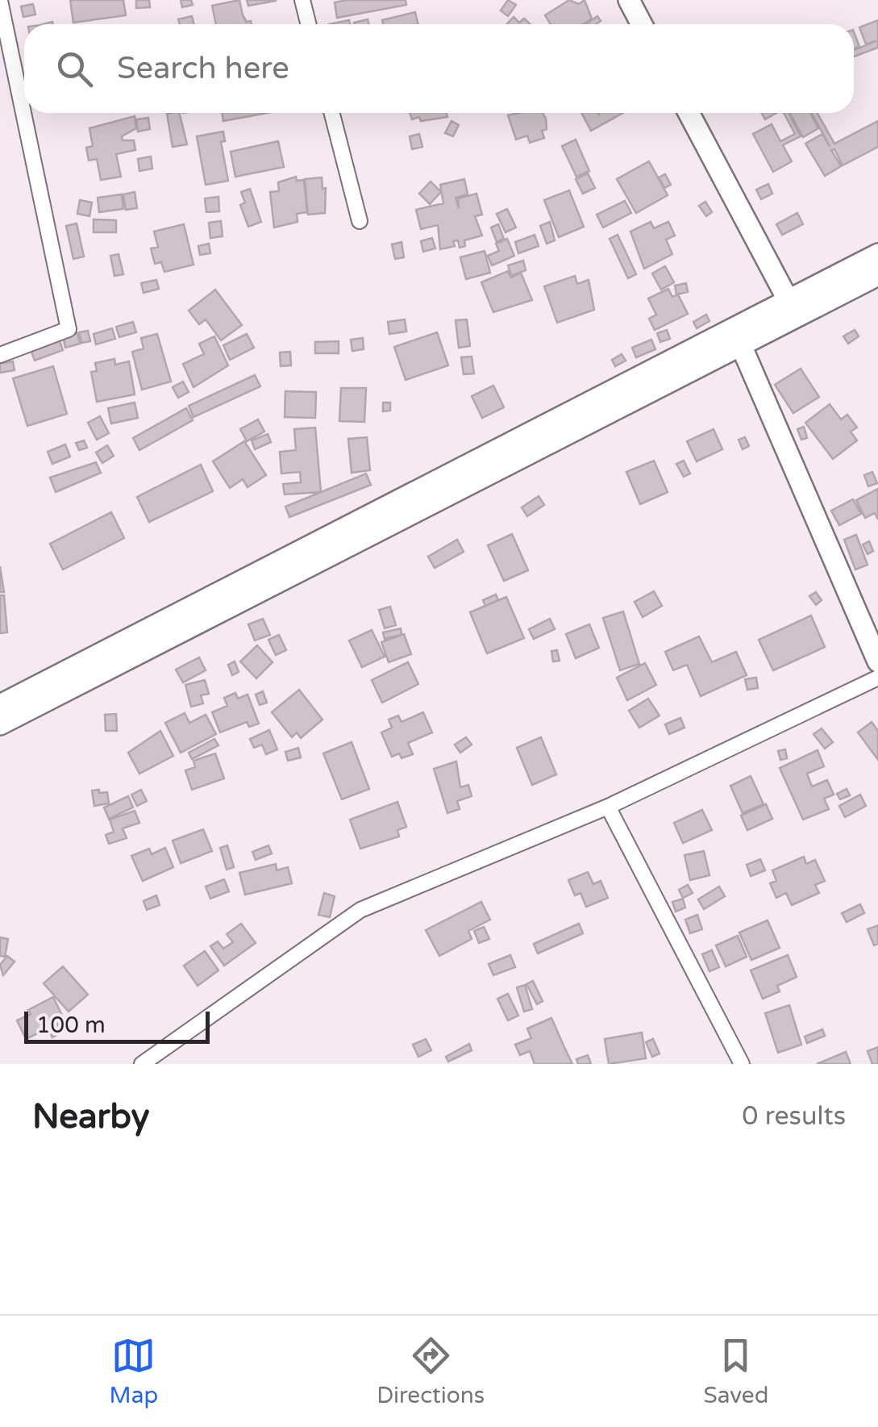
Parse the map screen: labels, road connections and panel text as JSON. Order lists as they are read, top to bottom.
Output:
{
  "scale_bar": "100 m",
  "page": {
    "search": "Search here",
    "scale": "100 m",
    "heading": ["Nearby", "0 results"],
    "nav": ["Map", "Directions", "Saved"]
  }
}
